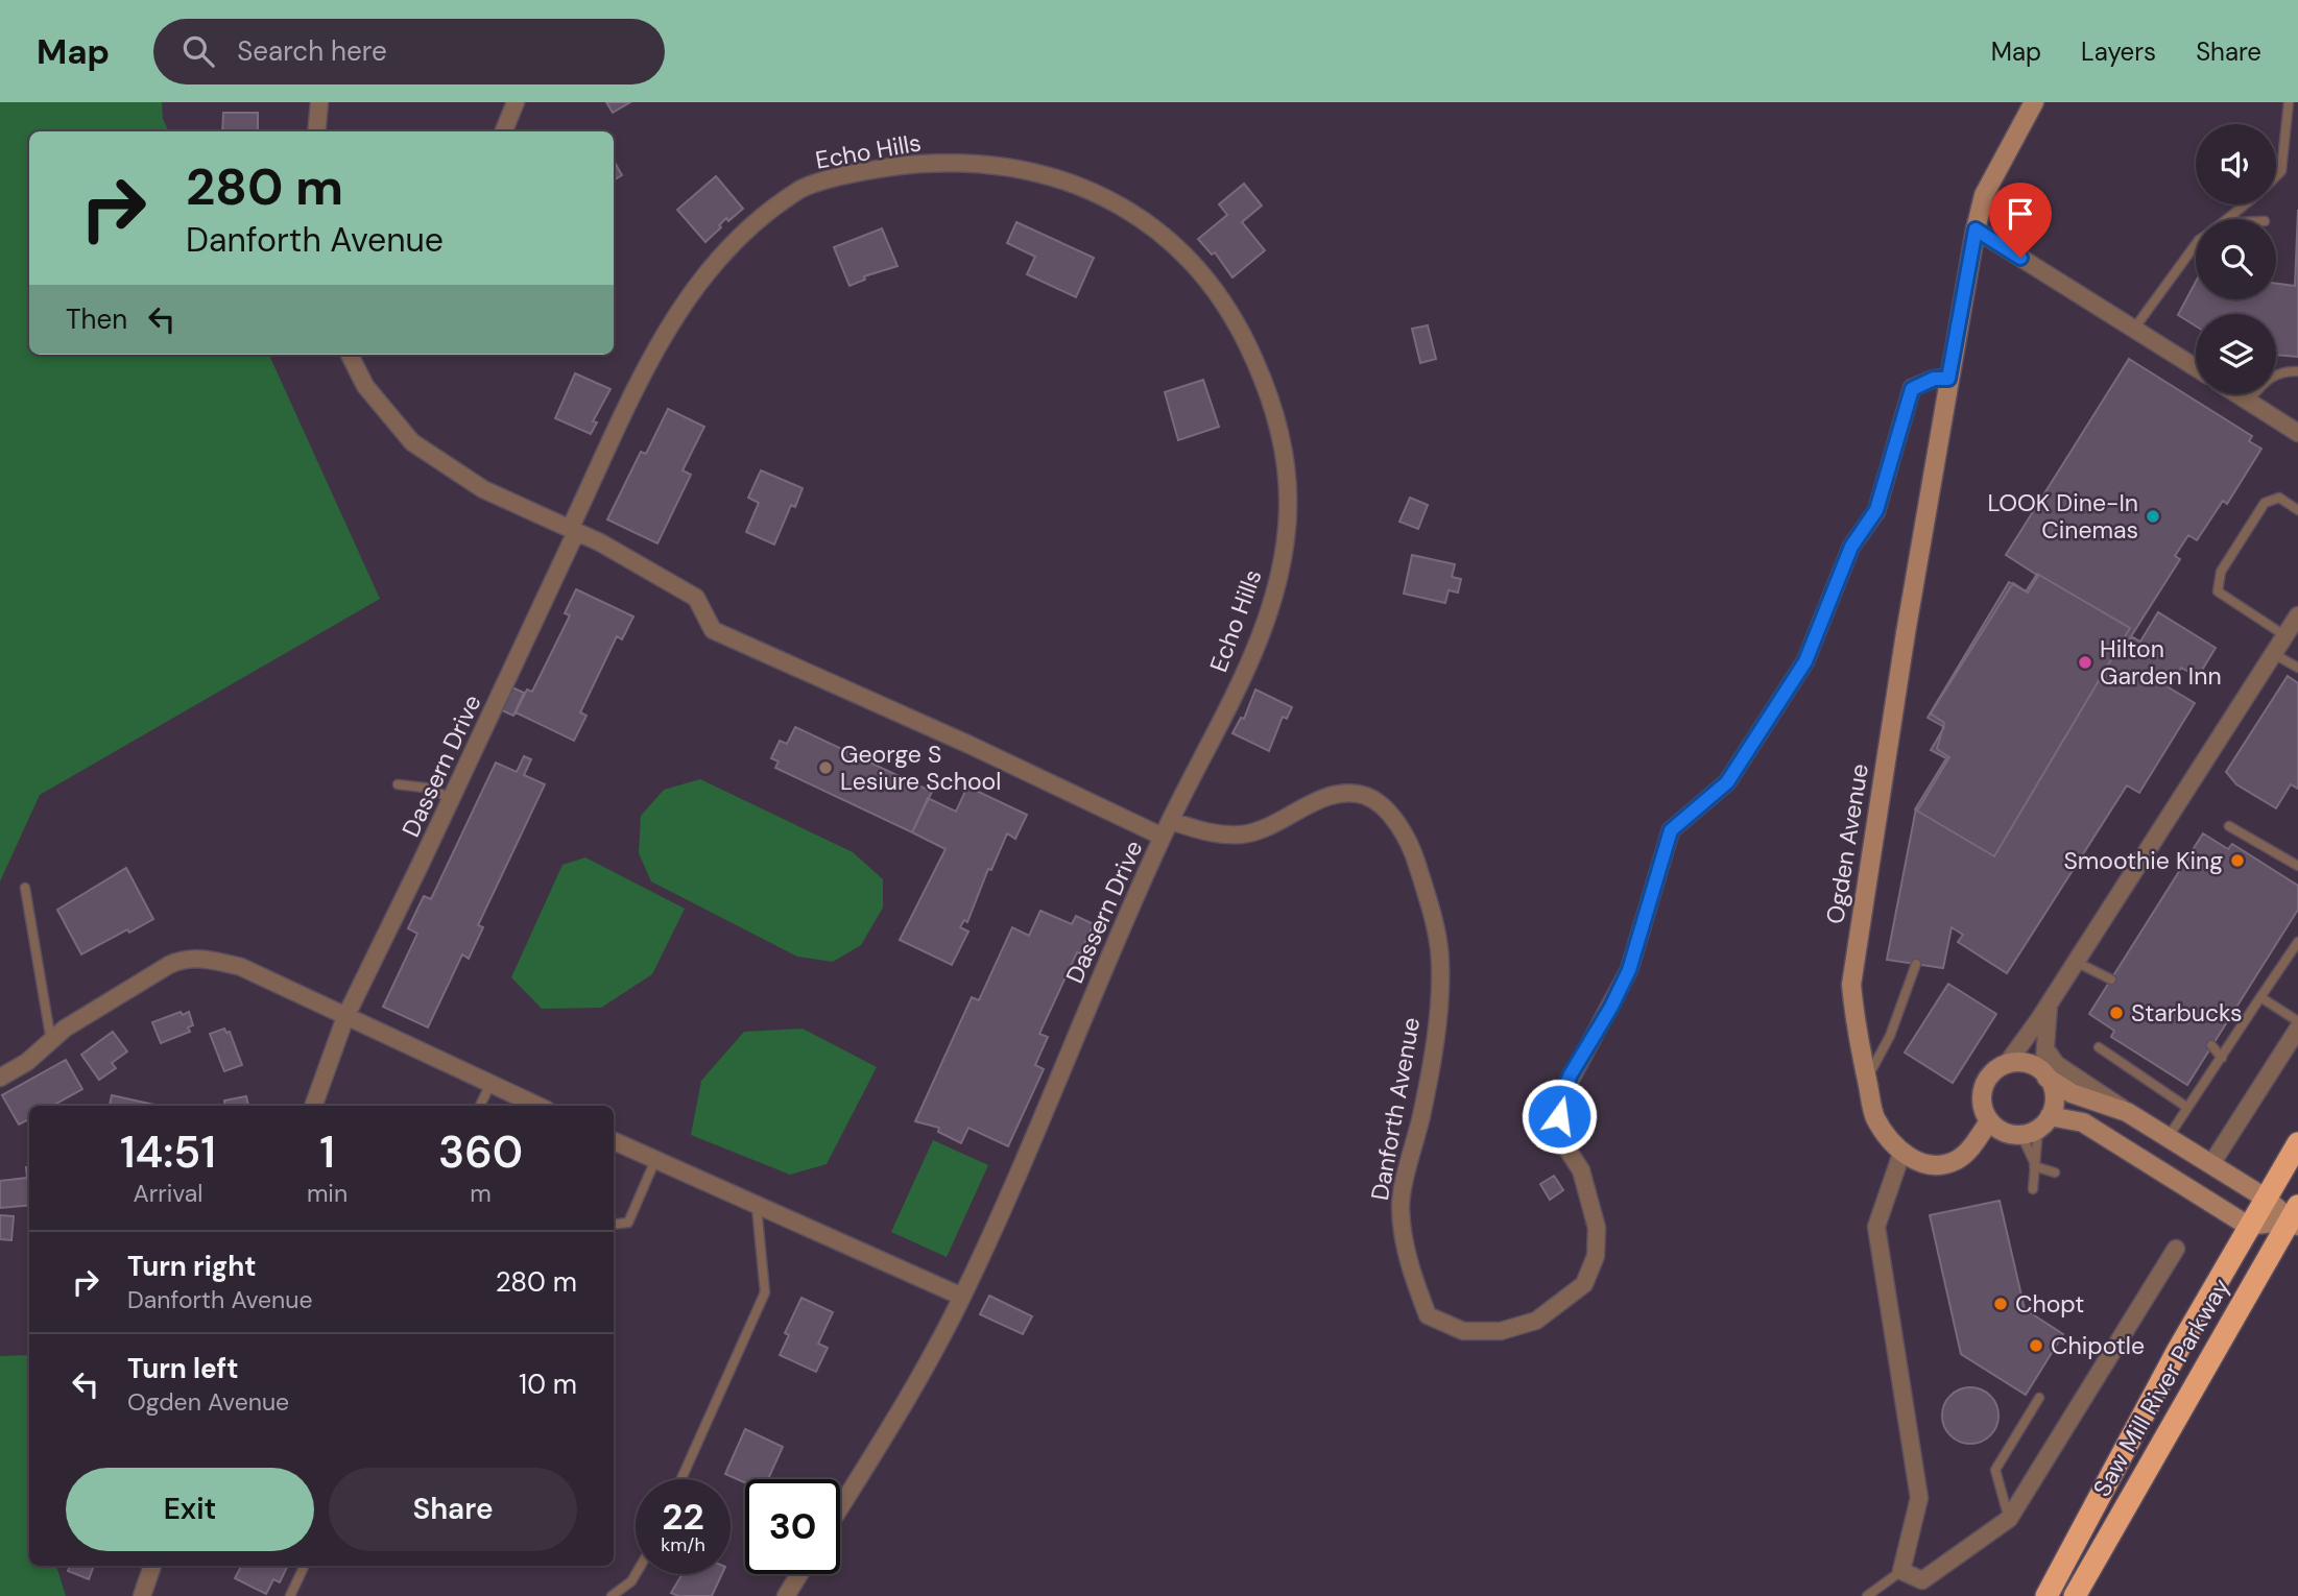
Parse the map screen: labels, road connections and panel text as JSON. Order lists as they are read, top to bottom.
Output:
{
  "streets": {
    "highway": ["Saw Mill River Parkway"],
    "street": [
      "Echo Hills",
      "Dassern Drive",
      "Ogden Avenue",
      "Danforth Avenue"
    ]
  },
  "crossings": [
    ["Echo Hills", "Dassern Drive"],
    ["Echo Hills", "Danforth Avenue"],
    ["Ogden Avenue", "Danforth Avenue"]
  ],
  "places": [
    "LOOK Dine-In Cinemas",
    "Hilton Garden Inn",
    "George S Lesiure School",
    "Smoothie King",
    "Starbucks",
    "Chopt",
    "Chipotle"
  ],
  "page": {
    "header": "Map",
    "search": "Search here",
    "nav": ["Map", "Layers", "Share"],
    "turn": ["280 m", "Danforth Avenue"],
    "then": "Then",
    "eta": [
      "14:51",
      "Arrival",
      "1",
      "min",
      "360",
      "m"
    ],
    "list": [
      {
        "name": "Turn right",
        "note": "Danforth Avenue",
        "value": "280 m"
      },
      {
        "name": "Turn left",
        "note": "Ogden Avenue",
        "value": "10 m"
      }
    ],
    "buttons": ["Exit", "Share"],
    "speed": "22 km/h",
    "limit": "30"
  }
}
